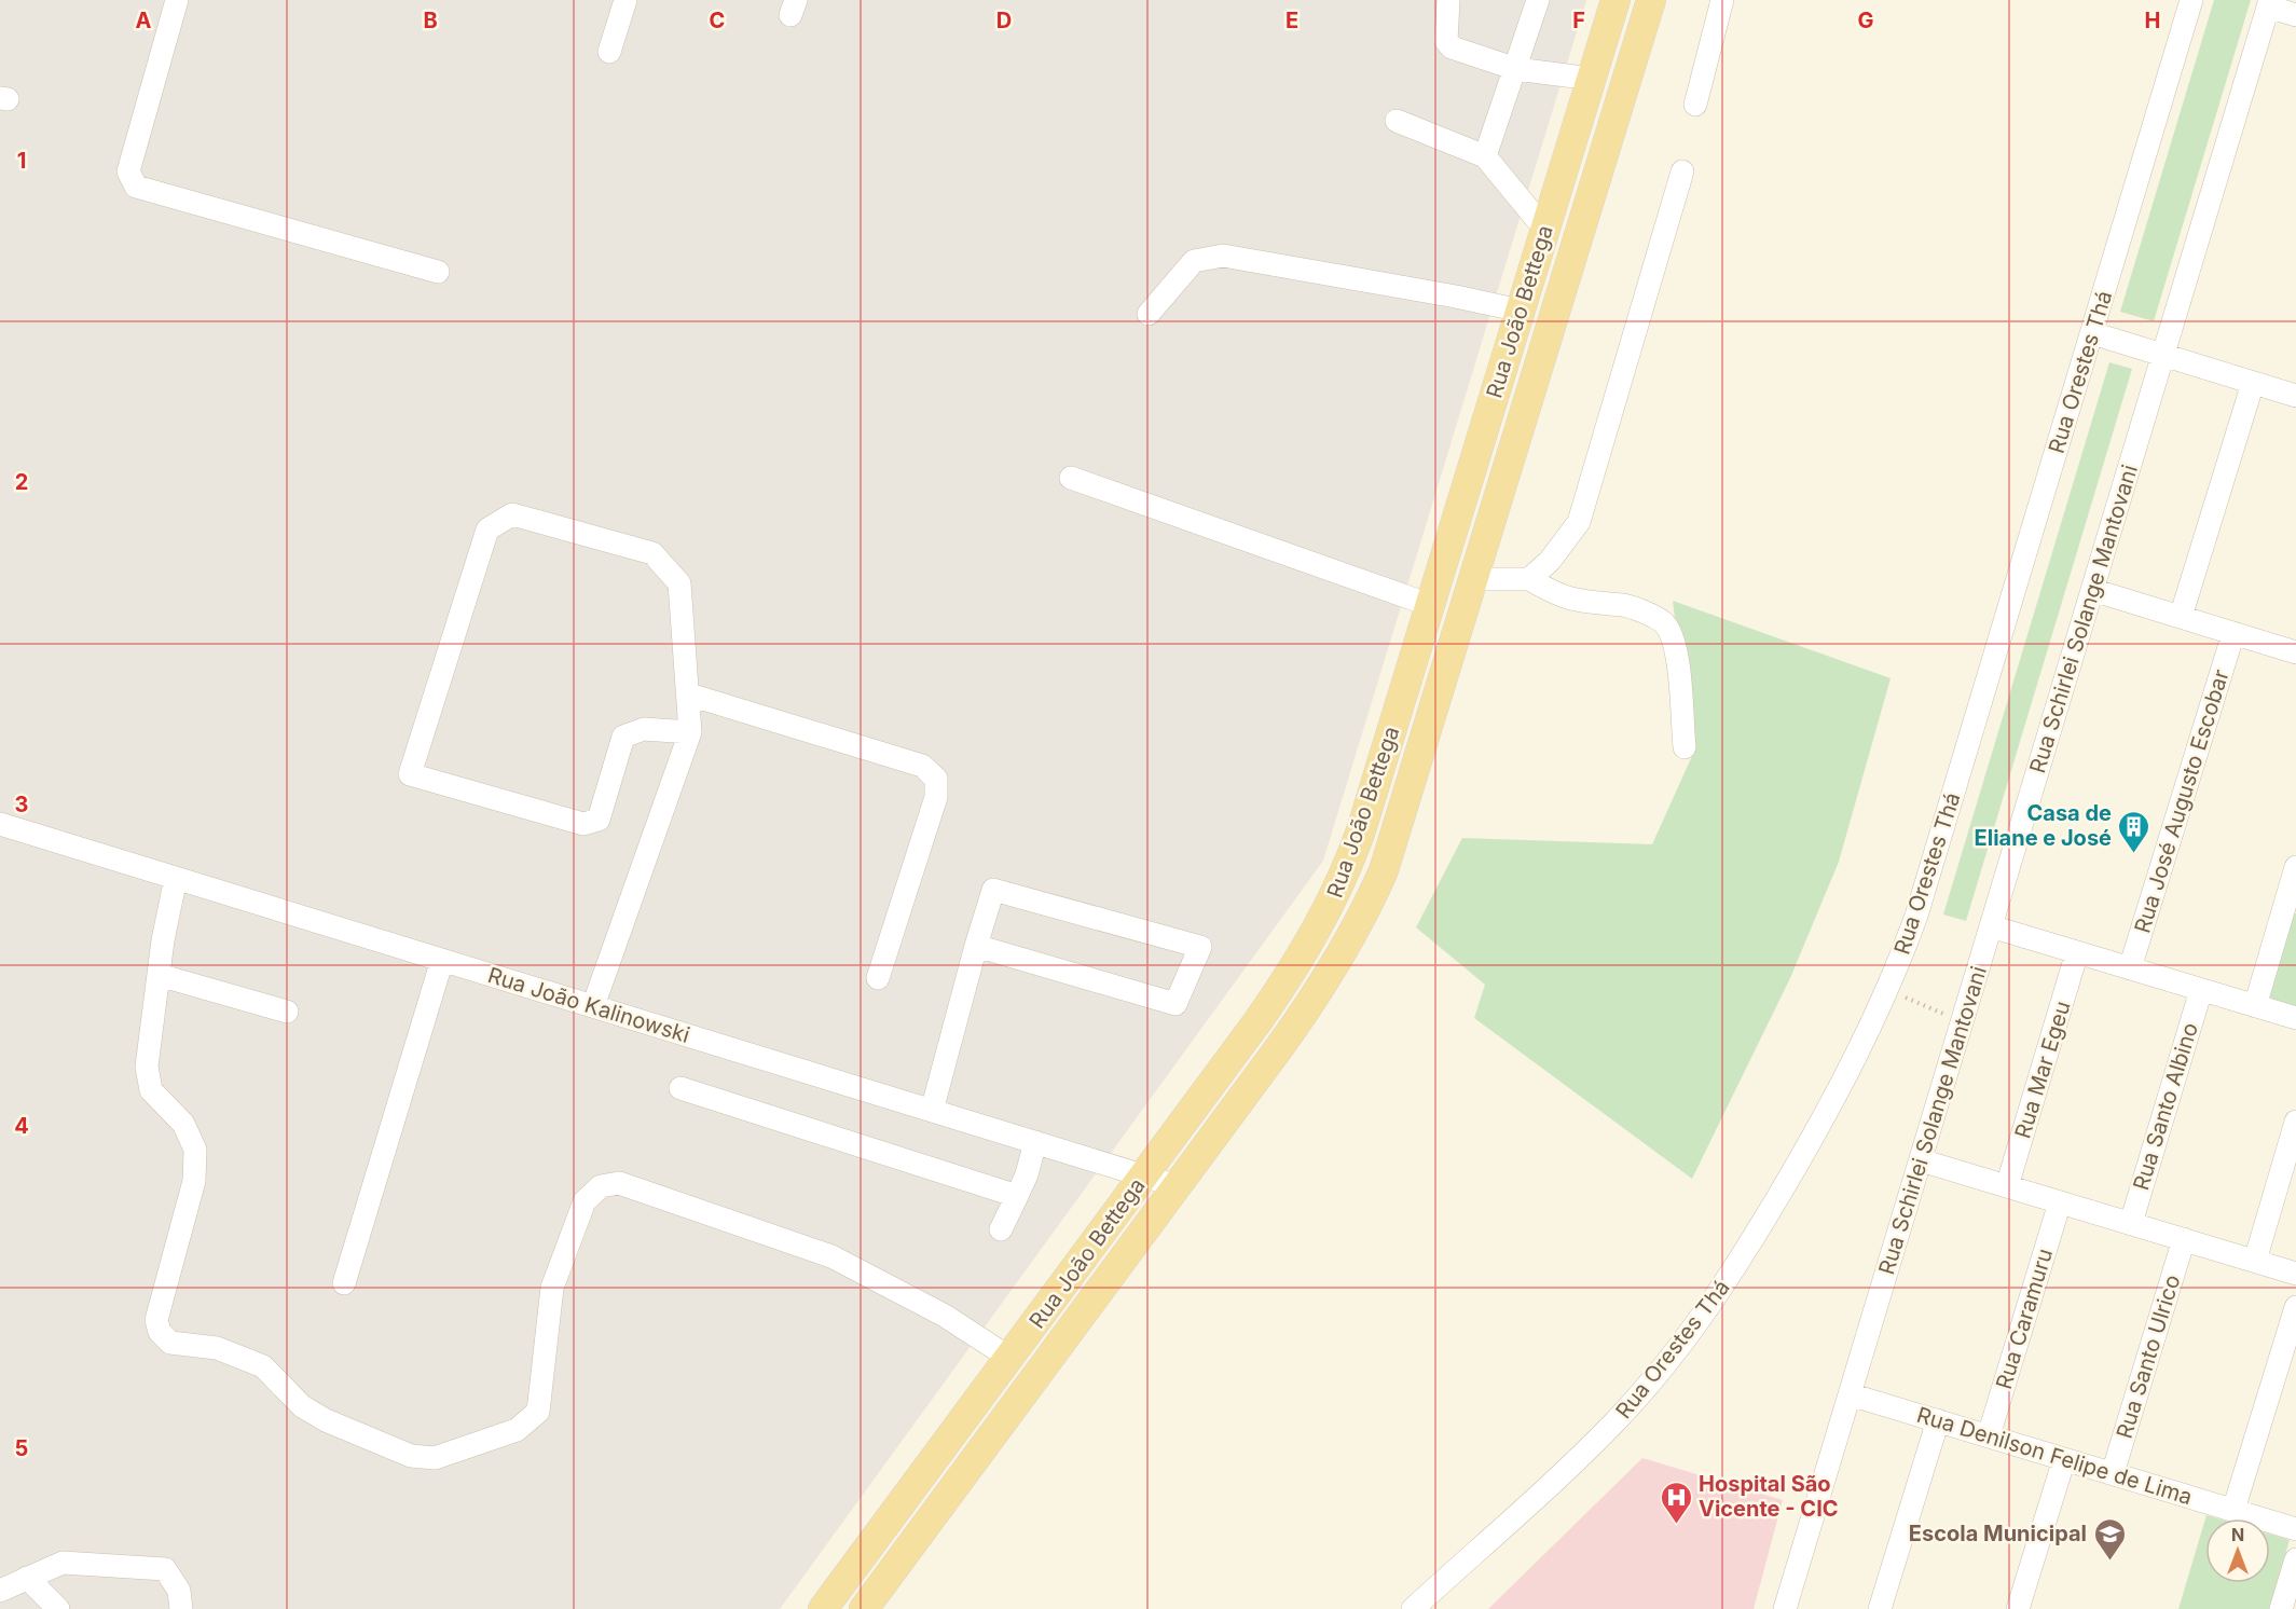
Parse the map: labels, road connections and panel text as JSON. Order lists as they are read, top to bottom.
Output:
{
  "streets": {
    "main road": ["Rua João Bettega"],
    "street": [
      "Rua Orestes Thá",
      "Rua Schirlei Solange Mantovani",
      "Rua José Augusto Escobar",
      "Rua João Kalinowski",
      "Rua Mar Egeu",
      "Rua Santo Albino",
      "Rua Caramuru",
      "Rua Santo Ulrico",
      "Rua Denilson Felipe de Lima"
    ]
  },
  "crossings": [
    ["Rua João Bettega", "Rua João Kalinowski"],
    ["Rua Schirlei Solange Mantovani", "Rua Denilson Felipe de Lima"],
    ["Rua Caramuru", "Rua Denilson Felipe de Lima"],
    ["Rua Santo Ulrico", "Rua Denilson Felipe de Lima"]
  ],
  "places": {
    "building": ["Casa de Eliane e José"],
    "hospital": ["Hospital São Vicente - CIC"],
    "school or university": ["Escola Municipal"]
  },
  "north": "top",
  "grid": {
    "columns": [
      "A",
      "B",
      "C",
      "D",
      "E",
      "F",
      "G",
      "H"
    ],
    "rows": [
      "1",
      "2",
      "3",
      "4",
      "5"
    ]
  }
}
